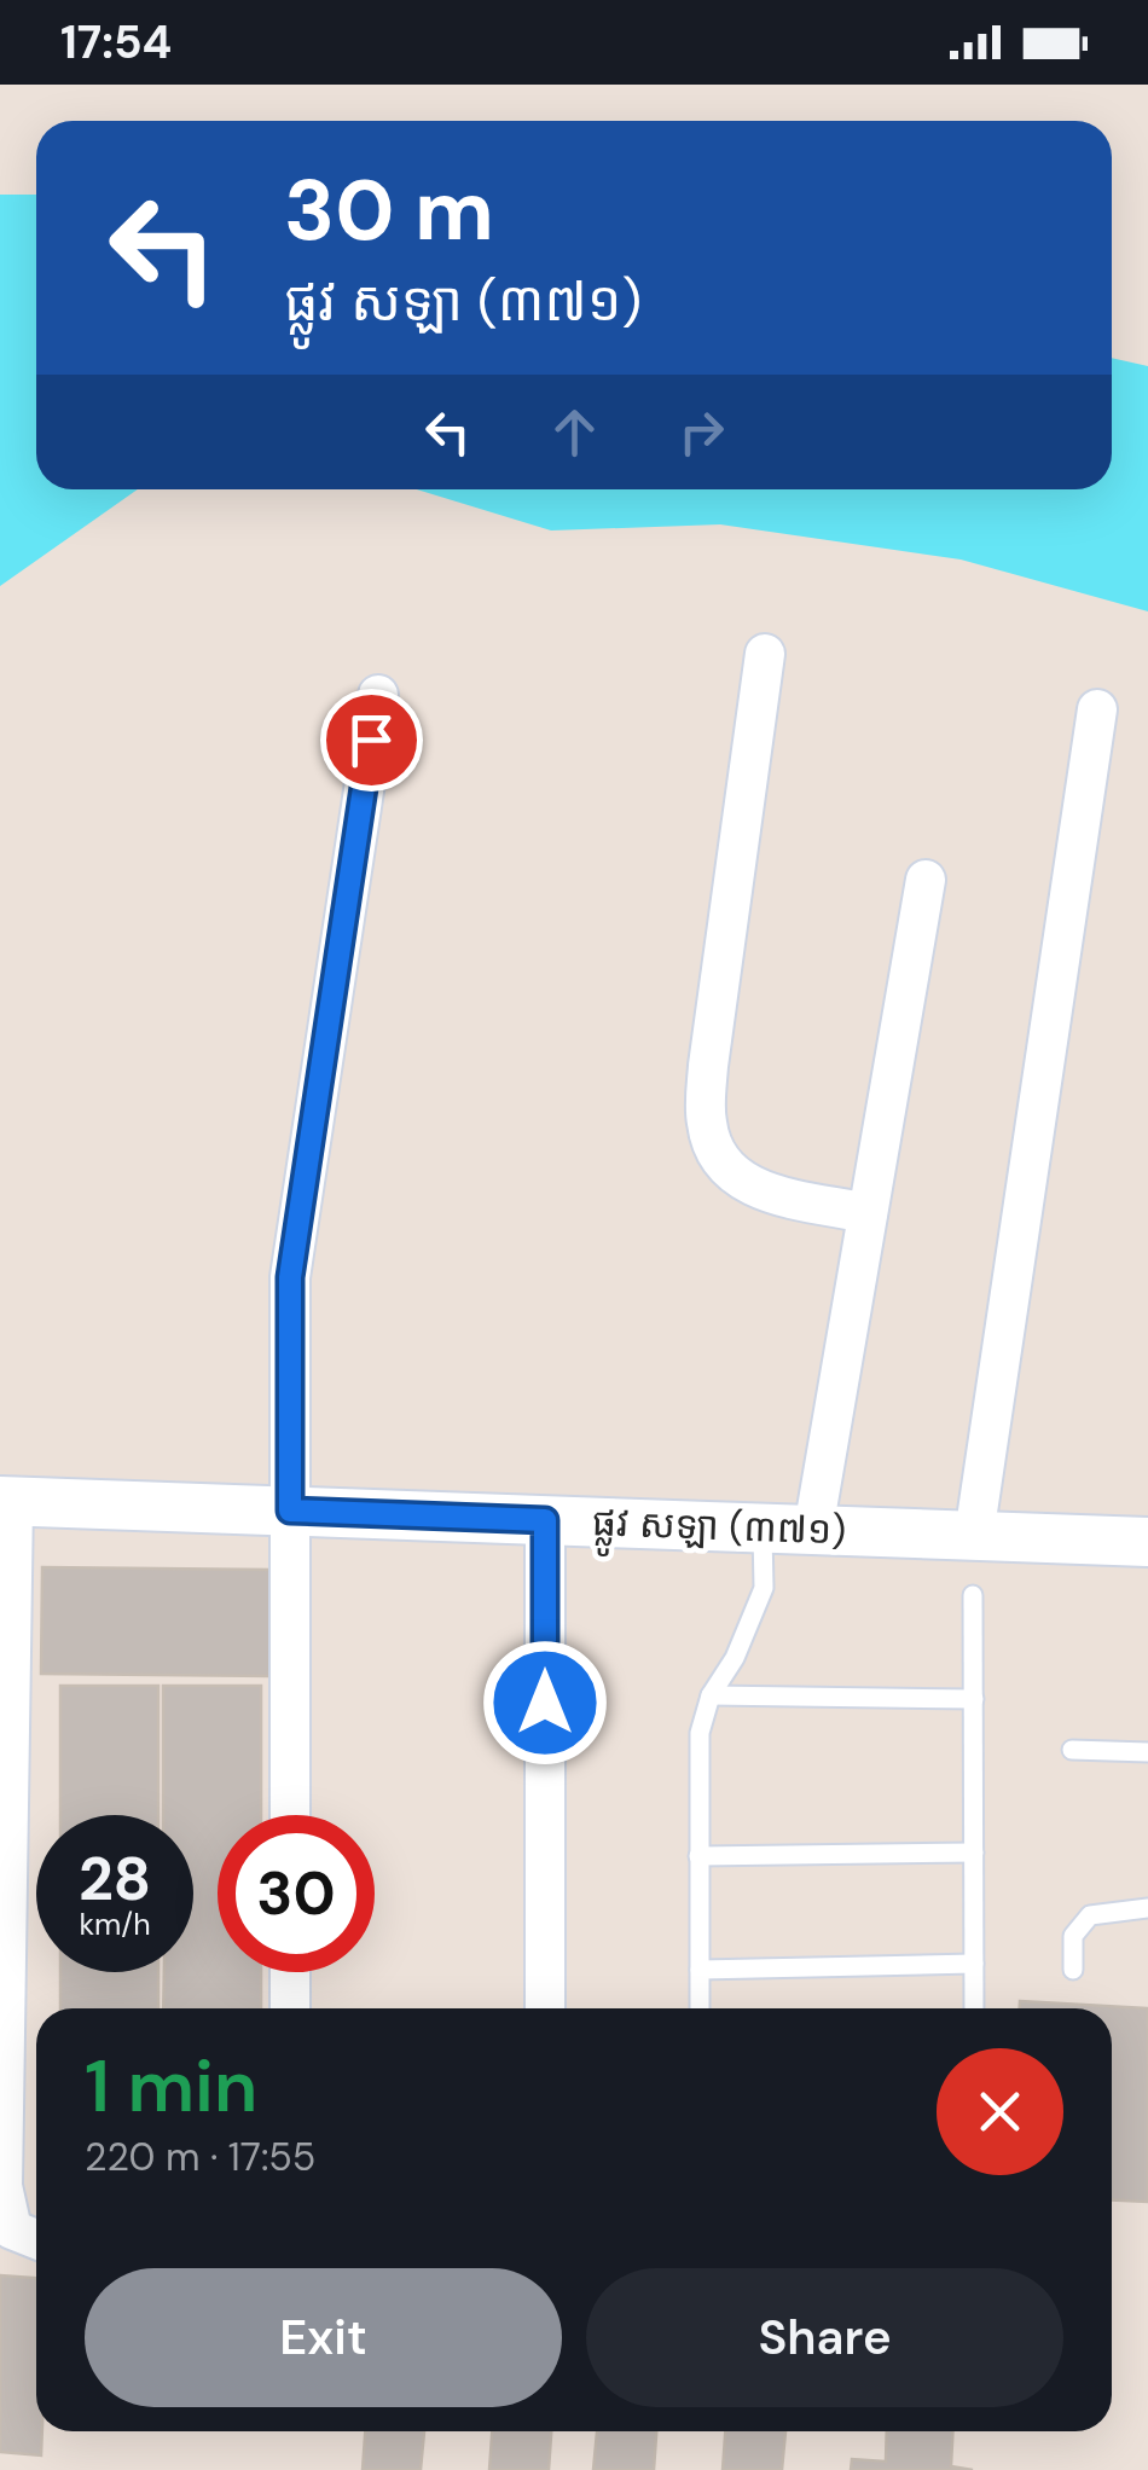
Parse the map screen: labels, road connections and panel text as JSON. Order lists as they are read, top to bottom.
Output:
{
  "streets": {
    "street": ["ផ្លូវ សឡា (៣៧១)"]
  },
  "page": {
    "status": "17:54",
    "turn": ["30 m", "ផ្លូវ សឡា (៣៧១)"],
    "speed": "28 km/h",
    "limit": "30",
    "heading": ["1 min", "220 m · 17:55"],
    "buttons": ["Exit", "Share"]
  }
}
